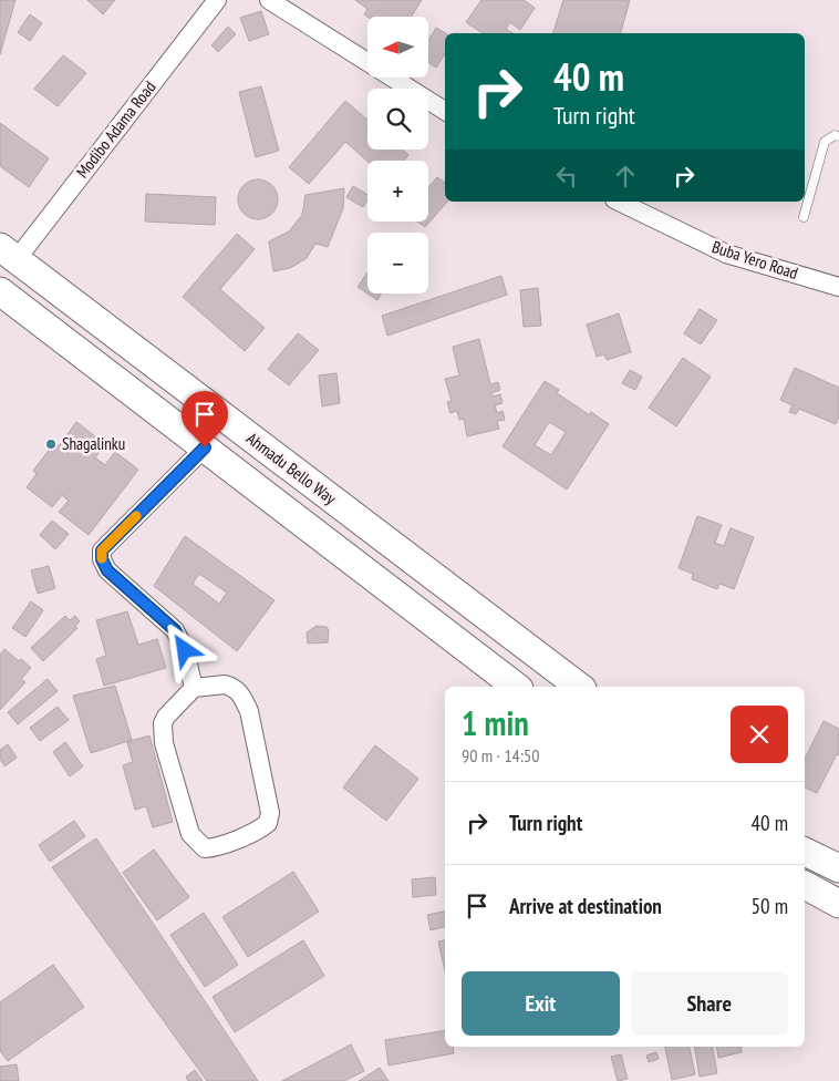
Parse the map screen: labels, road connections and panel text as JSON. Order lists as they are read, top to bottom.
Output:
{
  "streets": {
    "main road": ["Ahmadu Bello Way"],
    "street": ["Modibo Adama Road", "Buba Yero Road"]
  },
  "crossings": [
    ["Modibo Adama Road", "Ahmadu Bello Way"]
  ],
  "places": ["Shagalinku"],
  "north": "left",
  "page": {
    "map_buttons": ["+", "−"],
    "turn": ["40 m", "Turn right"],
    "heading": ["1 min", "90 m · 14:50"],
    "list": [
      {
        "name": "Turn right",
        "value": "40 m"
      },
      {
        "name": "Arrive at destination",
        "value": "50 m"
      }
    ],
    "buttons": ["Exit", "Share"]
  }
}
